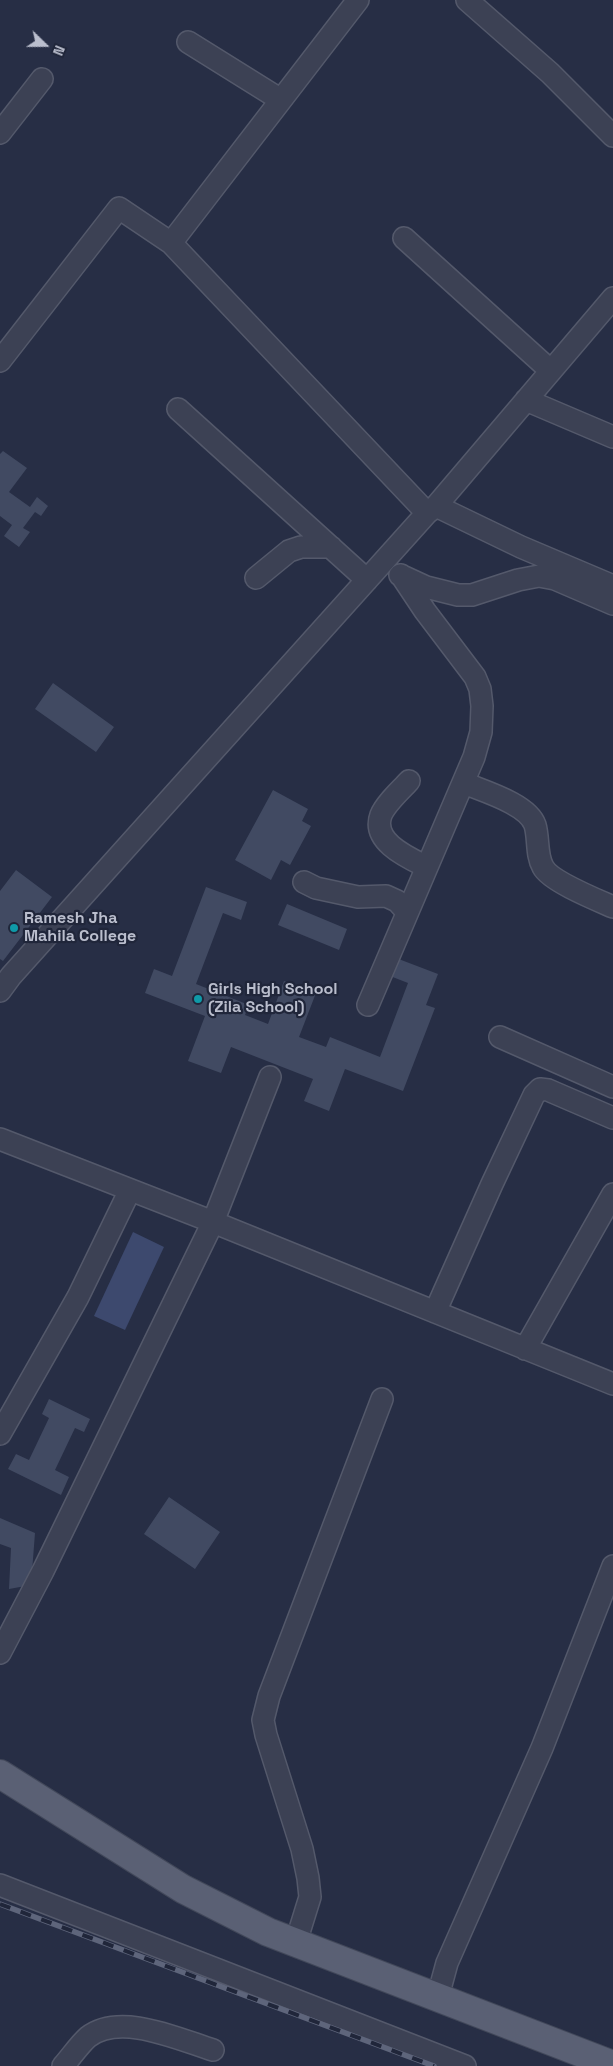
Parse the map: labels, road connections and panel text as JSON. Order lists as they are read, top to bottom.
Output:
{
  "places": ["Ramesh Jha Mahila College", "Girls High School (Zila School)"],
  "north": "right"
}
